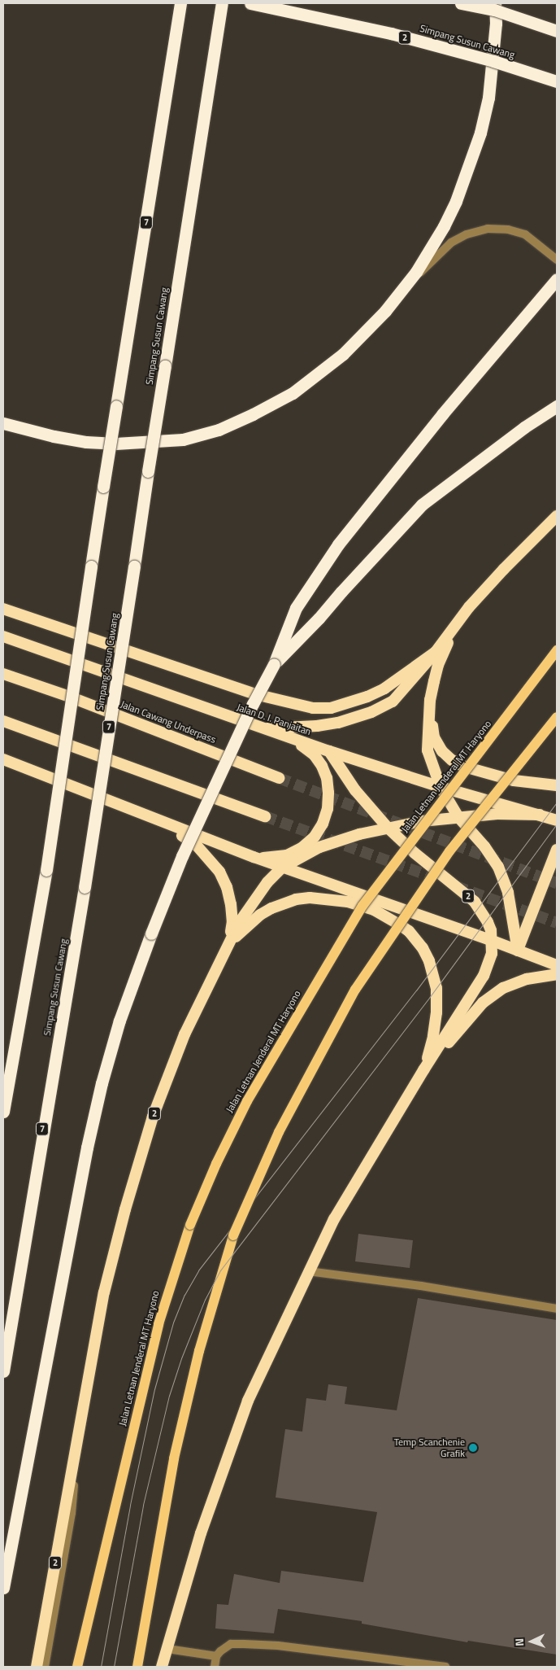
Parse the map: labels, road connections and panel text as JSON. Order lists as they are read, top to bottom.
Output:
{
  "streets": {
    "highway": [
      "2",
      "Simpang Susun Cawang",
      "7",
      "Jalan D. I. Panjaitan",
      "Jalan Cawang Underpass"
    ],
    "main road": ["Jalan Letnan Jenderal MT Haryono"]
  },
  "crossings": [
    ["2", "Jalan D. I. Panjaitan"]
  ],
  "places": ["Temp Scanchenie Grafik"],
  "north": "left"
}
